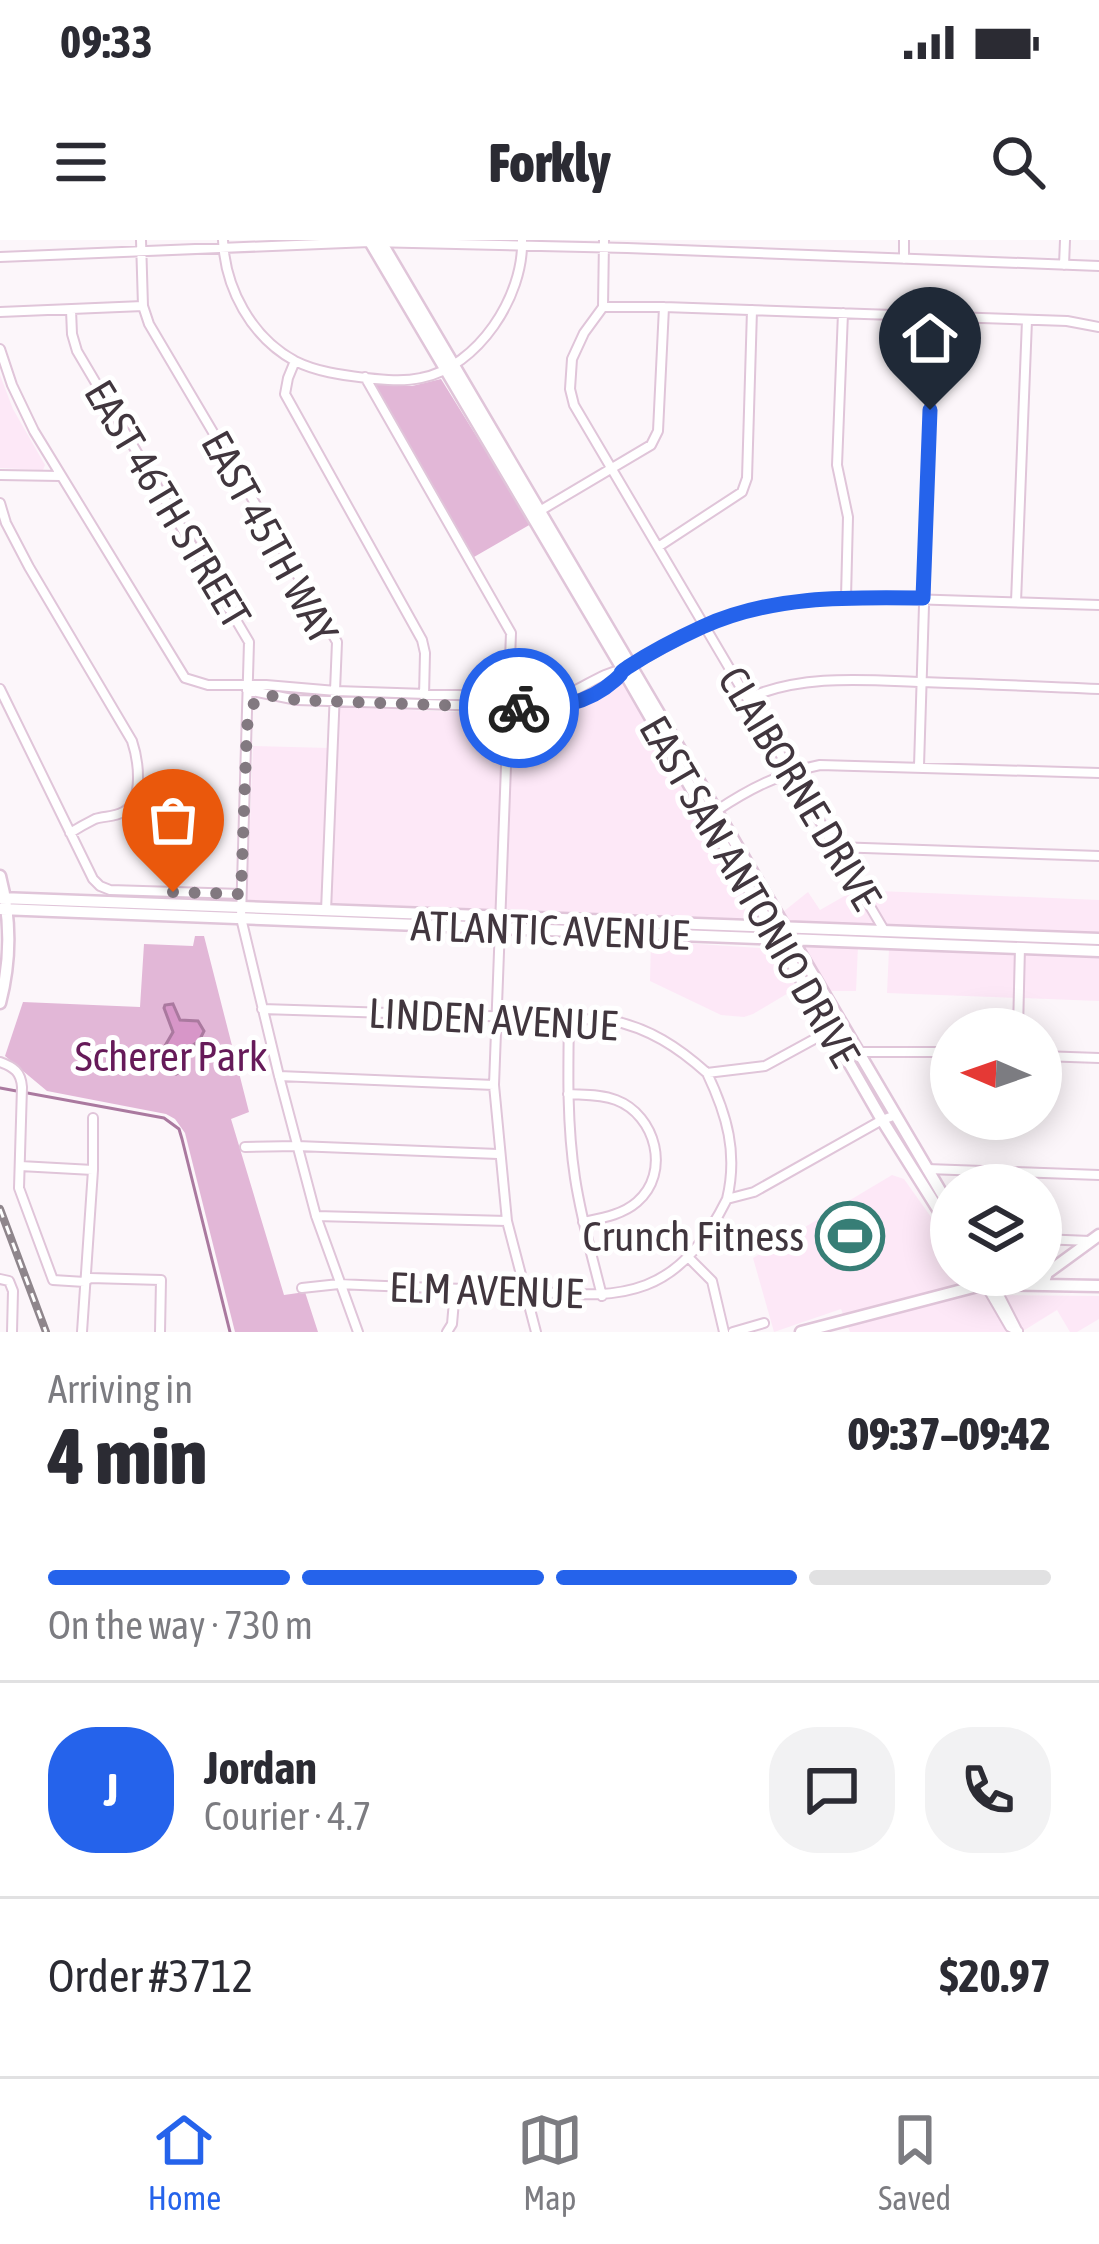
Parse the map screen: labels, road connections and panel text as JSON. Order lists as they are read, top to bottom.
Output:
{
  "streets": {
    "main road": ["EAST SAN ANTONIO DRIVE", "ATLANTIC AVENUE"],
    "street": [
      "EAST 46TH STREET",
      "EAST 45TH WAY",
      "CLAIBORNE DRIVE",
      "LINDEN AVENUE",
      "ELM AVENUE"
    ]
  },
  "crossings": [
    ["EAST 46TH STREET", "ATLANTIC AVENUE"],
    ["EAST 46TH STREET", "LINDEN AVENUE"],
    ["EAST 46TH STREET", "ELM AVENUE"],
    ["EAST 45TH WAY", "ATLANTIC AVENUE"],
    ["CLAIBORNE DRIVE", "ATLANTIC AVENUE"],
    ["EAST SAN ANTONIO DRIVE", "ATLANTIC AVENUE"]
  ],
  "parks": ["Scherer Park"],
  "places": {
    "sports": ["Crunch Fitness"]
  },
  "north": "left",
  "page": {
    "status": "09:33",
    "header": "Forkly",
    "heading": ["4 min", "Arriving in", "09:37–09:42"],
    "panel": [
      "Jordan",
      "Courier · 4.7",
      "Order #3712",
      "$20.97"
    ],
    "bar": "On the way · 730 m",
    "round": "J",
    "tabs": ["Home", "Map", "Saved"]
  }
}
